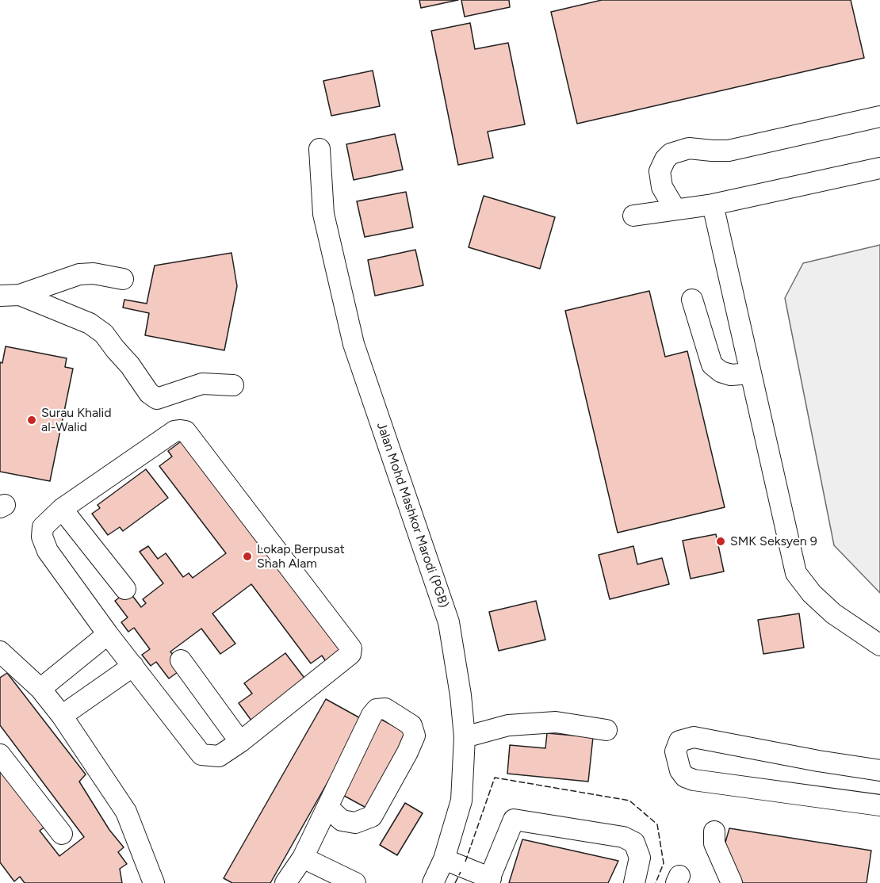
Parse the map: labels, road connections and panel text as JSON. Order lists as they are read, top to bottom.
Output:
{
  "streets": {
    "lane": ["Jalan Mohd Mashkor Marodi (PGB)"]
  },
  "places": ["Surau Khalid al-Walid", "SMK Seksyen 9", "Lokap Berpusat Shah Alam"]
}
